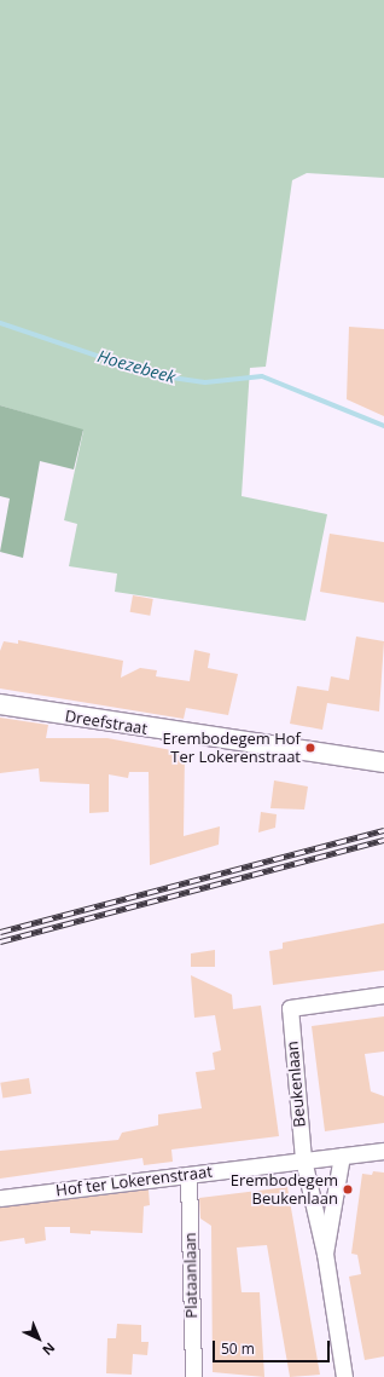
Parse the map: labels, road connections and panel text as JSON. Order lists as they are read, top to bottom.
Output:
{
  "streets": {
    "street": [
      "Dreefstraat",
      "Beukenlaan",
      "Hof ter Lokerenstraat",
      "Plataanlaan"
    ]
  },
  "crossings": [
    ["Beukenlaan", "Hof ter Lokerenstraat"],
    ["Hof ter Lokerenstraat", "Plataanlaan"]
  ],
  "water": ["Hoezebeek"],
  "places": ["Erembodegem Hof Ter Lokerenstraat", "Erembodegem Beukenlaan"],
  "scale_bar": "50 m",
  "north": "bottom right"
}
